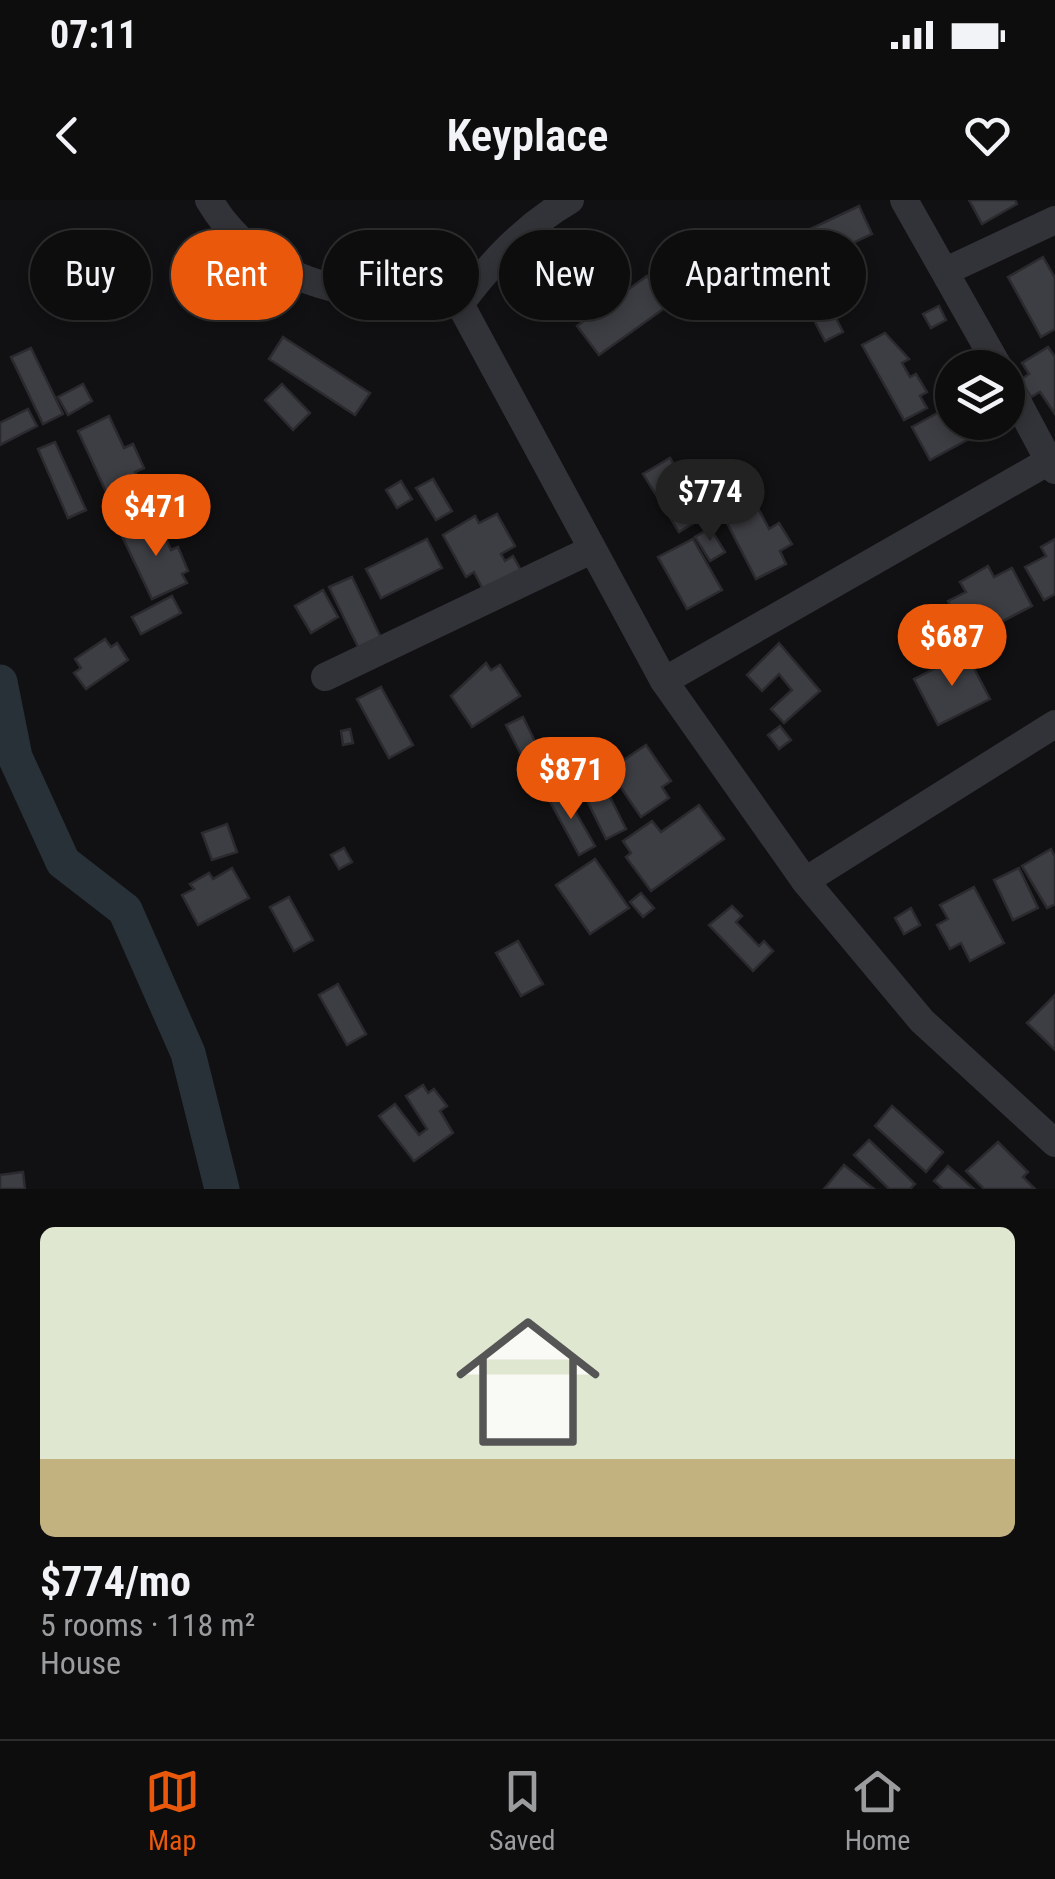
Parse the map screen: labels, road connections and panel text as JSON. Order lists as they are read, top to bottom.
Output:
{
  "page": {
    "status": "07:11",
    "header": "Keyplace",
    "chip": [
      "Buy",
      "Rent",
      "Filters",
      "New",
      "Apartment"
    ],
    "price": [
      "$774",
      "$471",
      "$687",
      "$871"
    ],
    "list": [
      {
        "name": "$774/mo",
        "note": "5 rooms · 118 m² · House"
      }
    ],
    "tabs": ["Map", "Saved", "Home"]
  }
}
